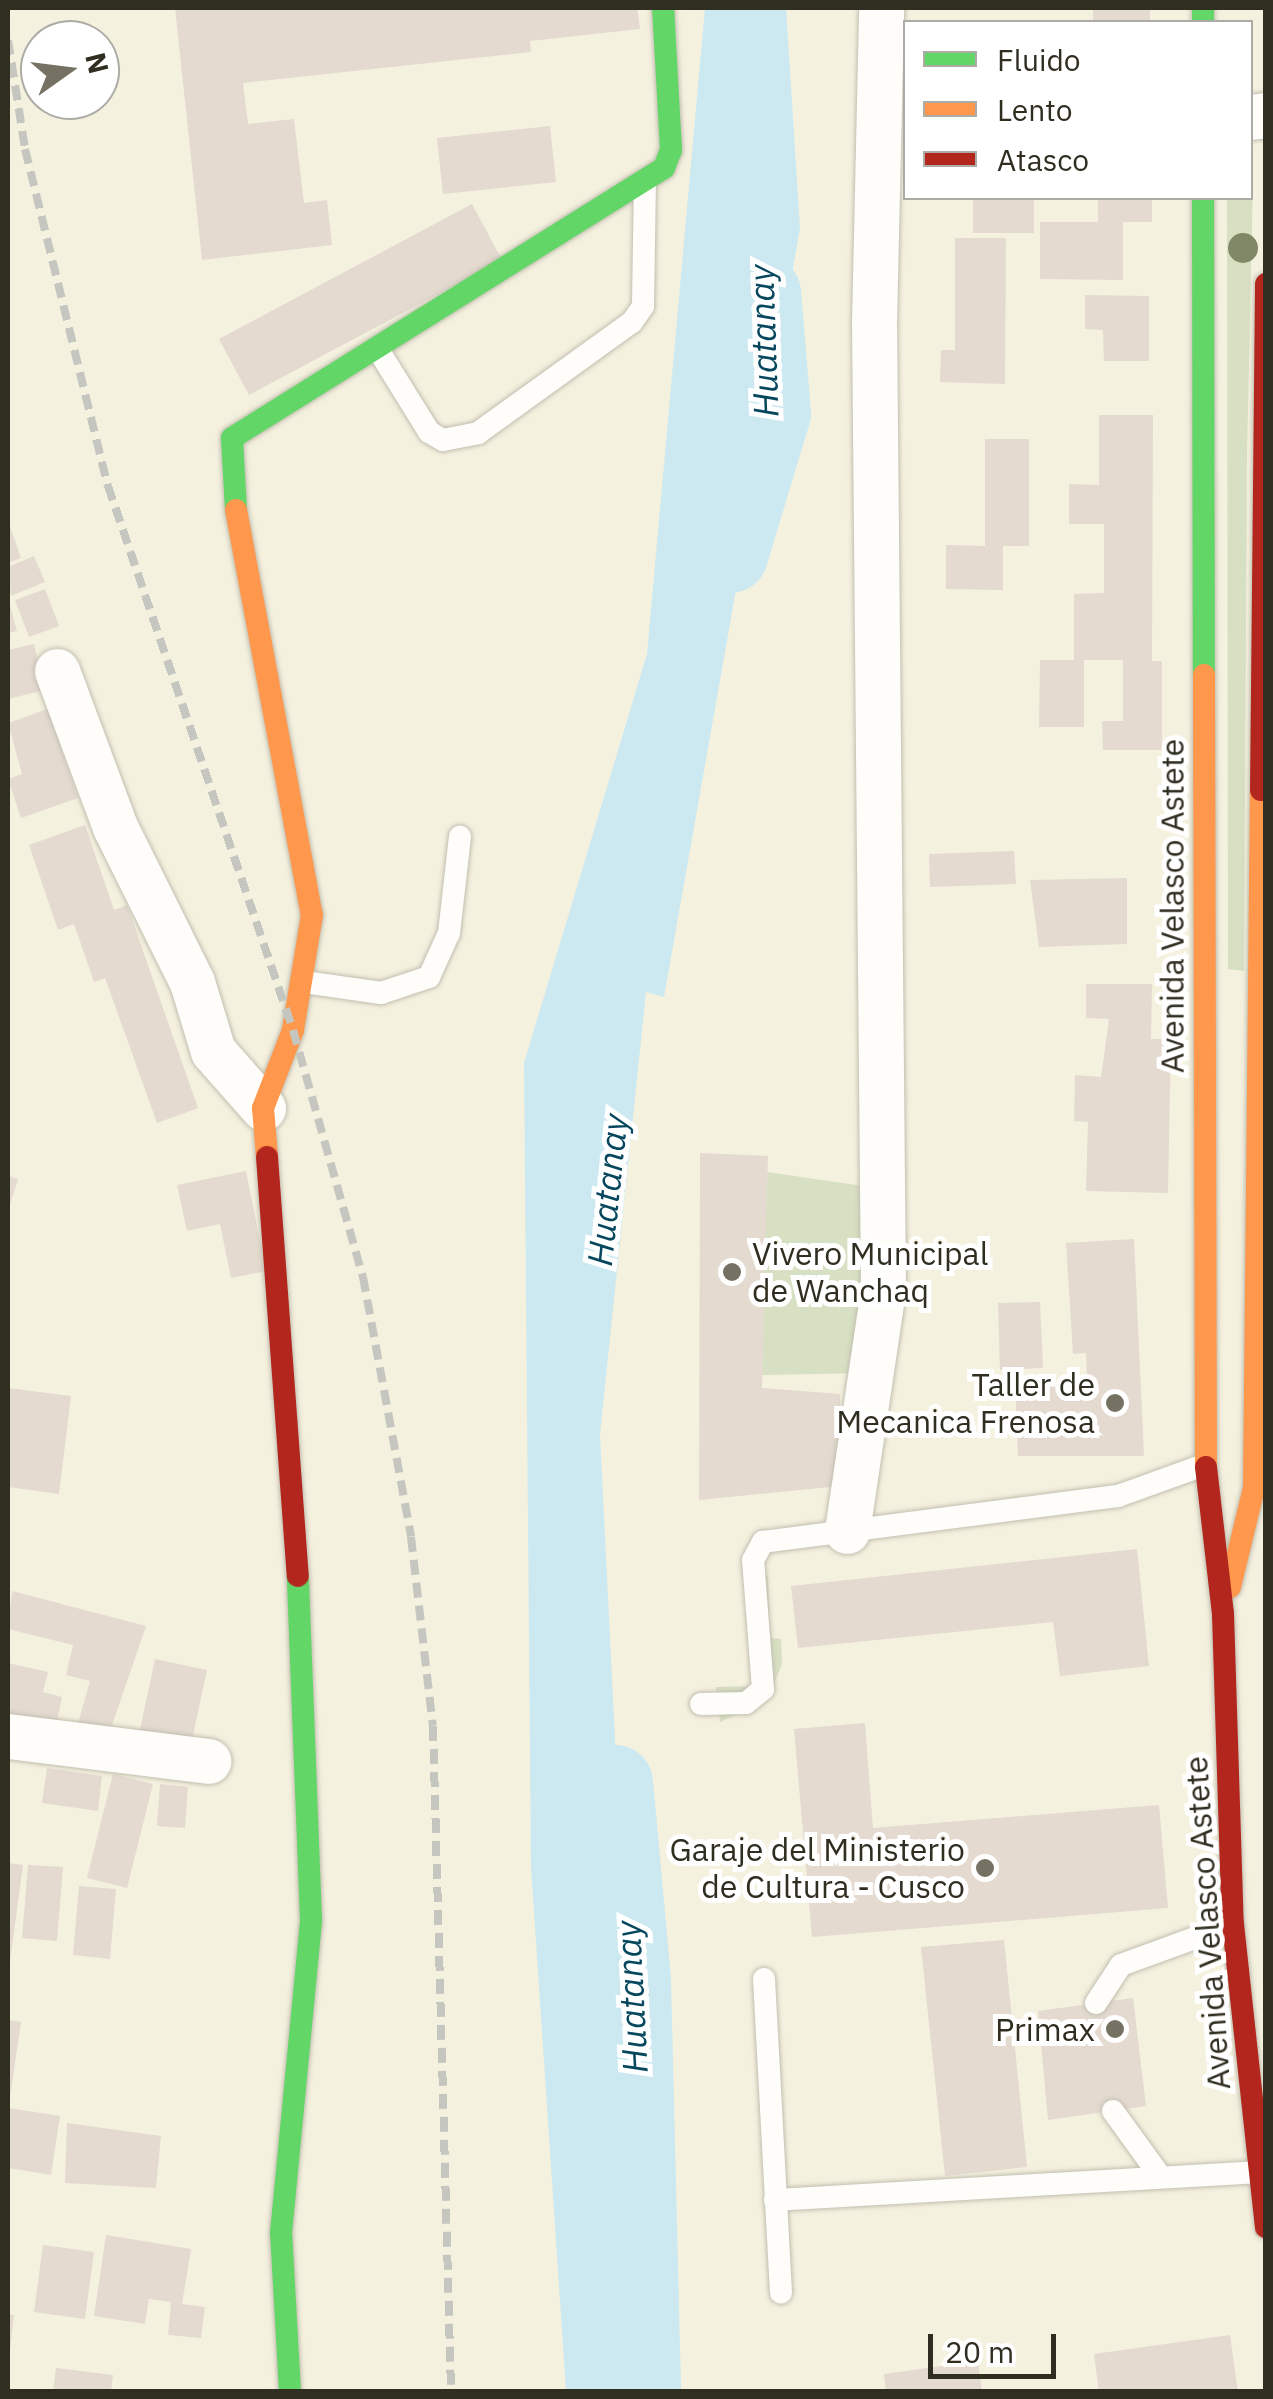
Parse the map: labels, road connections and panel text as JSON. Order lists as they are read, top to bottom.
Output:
{
  "streets": {
    "main road": ["Avenida Velasco Astete"]
  },
  "water": ["Huatanay"],
  "places": [
    "Vivero Municipal de Wanchaq",
    "Taller de Mecanica Frenosa",
    "Garaje del Ministerio de Cultura - Cusco",
    "Primax"
  ],
  "legend": ["Fluido", "Lento", "Atasco"],
  "scale_bar": "20 m",
  "north": "right"
}
